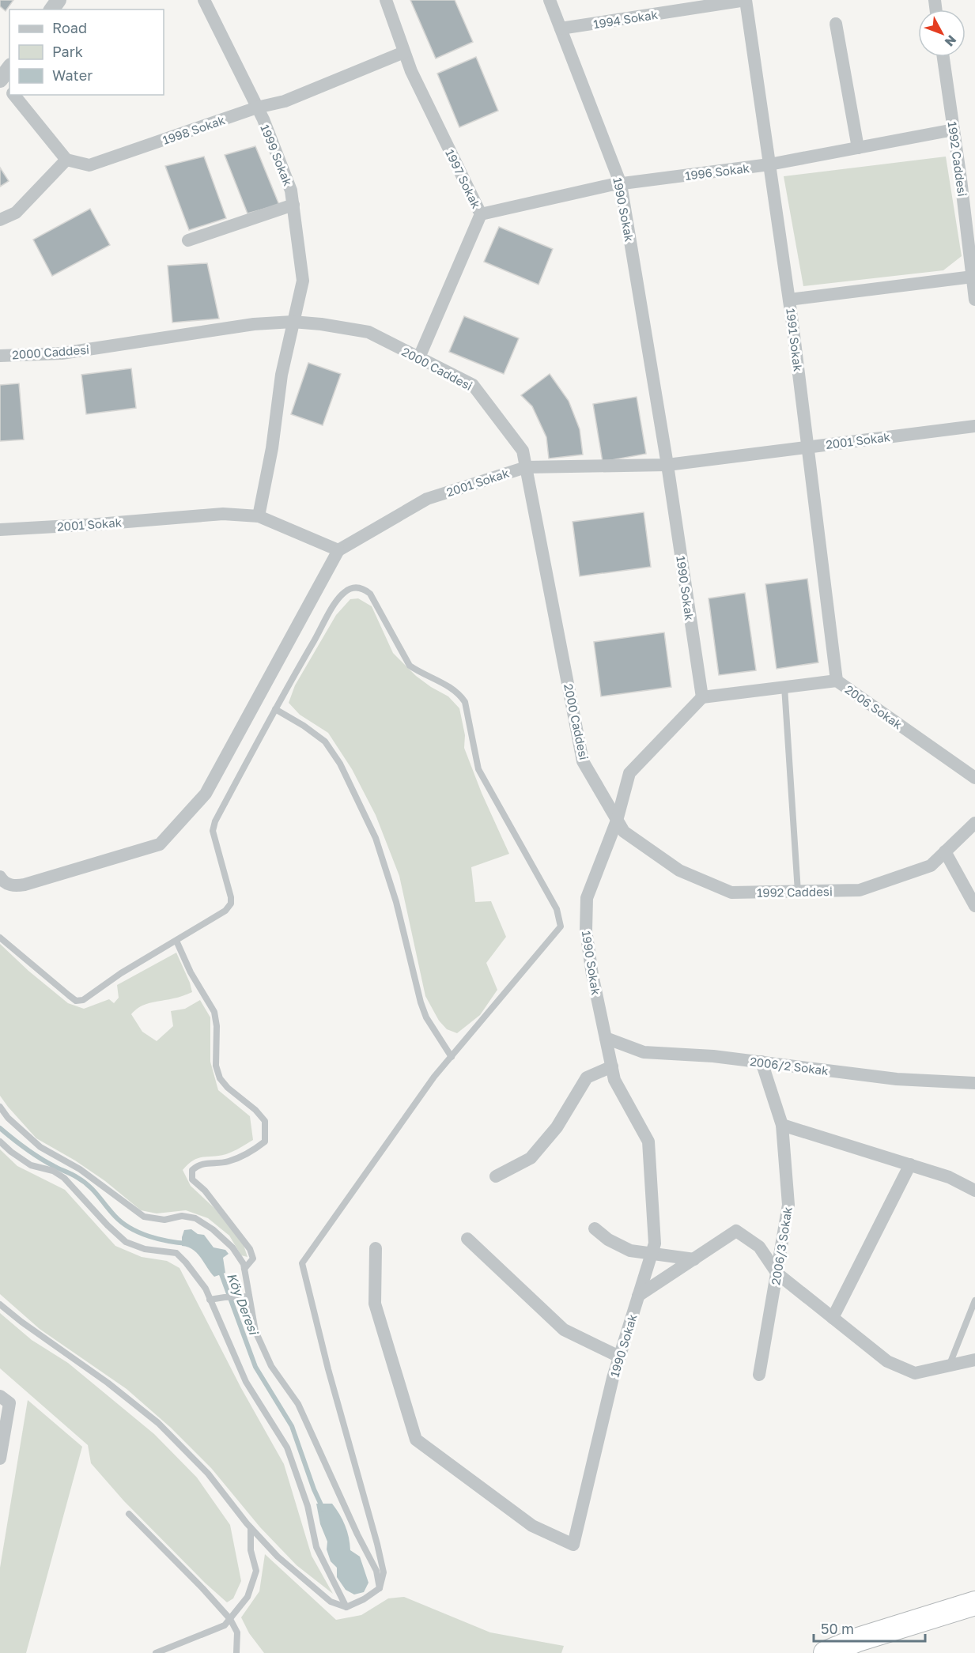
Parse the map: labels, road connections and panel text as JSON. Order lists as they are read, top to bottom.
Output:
{
  "streets": {
    "street": [
      "1994 Sokak",
      "1998 Sokak",
      "1999 Sokak",
      "1992 Caddesi",
      "1996 Sokak",
      "1997 Sokak",
      "1990 Sokak",
      "1991 Sokak",
      "2000 Caddesi",
      "2001 Sokak",
      "2006 Sokak",
      "2006/2 Sokak",
      "2006/3 Sokak"
    ]
  },
  "crossings": [
    ["1994 Sokak", "1990 Sokak"],
    ["1994 Sokak", "1991 Sokak"],
    ["1998 Sokak", "1999 Sokak"],
    ["1998 Sokak", "1997 Sokak"],
    ["1999 Sokak", "2000 Caddesi"],
    ["1999 Sokak", "2001 Sokak"],
    ["1992 Caddesi", "1996 Sokak"],
    ["1992 Caddesi", "1990 Sokak"],
    ["1992 Caddesi", "2000 Caddesi"],
    ["1996 Sokak", "1997 Sokak"],
    ["1996 Sokak", "1990 Sokak"],
    ["1996 Sokak", "1991 Sokak"],
    ["1997 Sokak", "2000 Caddesi"],
    ["1990 Sokak", "2000 Caddesi"],
    ["1990 Sokak", "2001 Sokak"],
    ["1990 Sokak", "2006 Sokak"],
    ["1990 Sokak", "2006/2 Sokak"],
    ["1991 Sokak", "2001 Sokak"],
    ["1991 Sokak", "2006 Sokak"],
    ["2000 Caddesi", "2001 Sokak"],
    ["2006/2 Sokak", "2006/3 Sokak"]
  ],
  "water": ["Köy Deresi"],
  "legend": ["Road", "Park", "Water"],
  "scale_bar": "50 m",
  "north": "bottom right"
}
